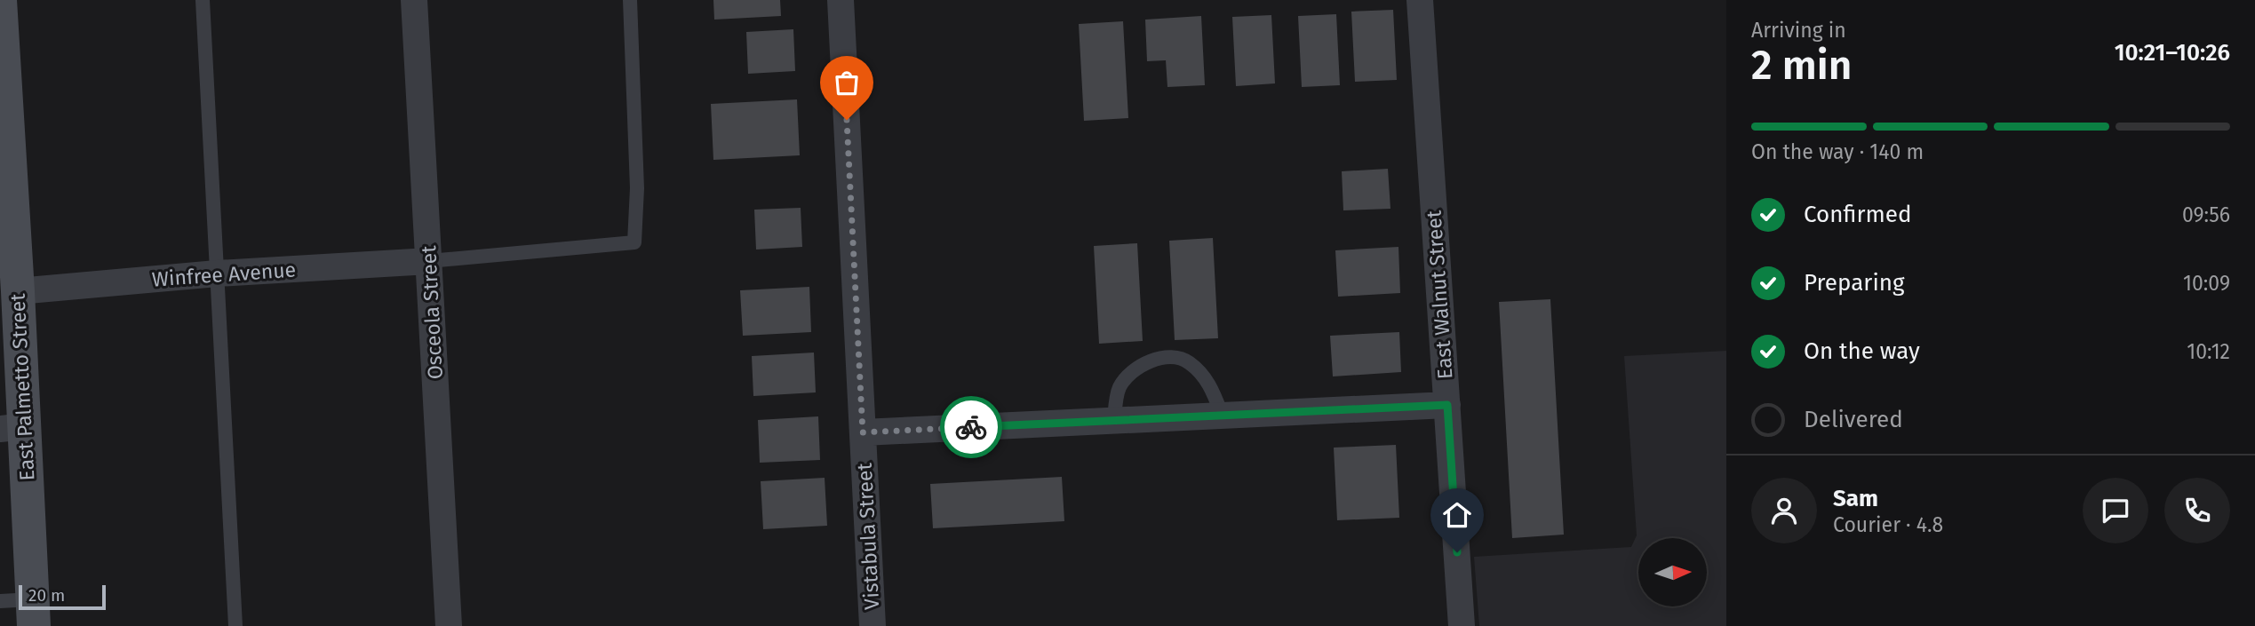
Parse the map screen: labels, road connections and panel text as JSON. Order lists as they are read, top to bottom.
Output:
{
  "streets": {
    "street": [
      "Winfree Avenue",
      "East Walnut Street",
      "Osceola Street",
      "East Palmetto Street",
      "Vistabula Street"
    ]
  },
  "crossings": [
    ["Winfree Avenue", "Osceola Street"],
    ["Winfree Avenue", "East Palmetto Street"]
  ],
  "scale_bar": "20 m",
  "north": "right",
  "page": {
    "heading": ["2 min", "Arriving in", "10:21–10:26"],
    "panel": ["Sam", "Courier · 4.8"],
    "bar": "On the way · 140 m",
    "list": [
      ["Confirmed", "09:56"],
      ["Preparing", "10:09"],
      ["On the way", "10:12"],
      "Delivered"
    ],
    "scale": "20 m"
  }
}
